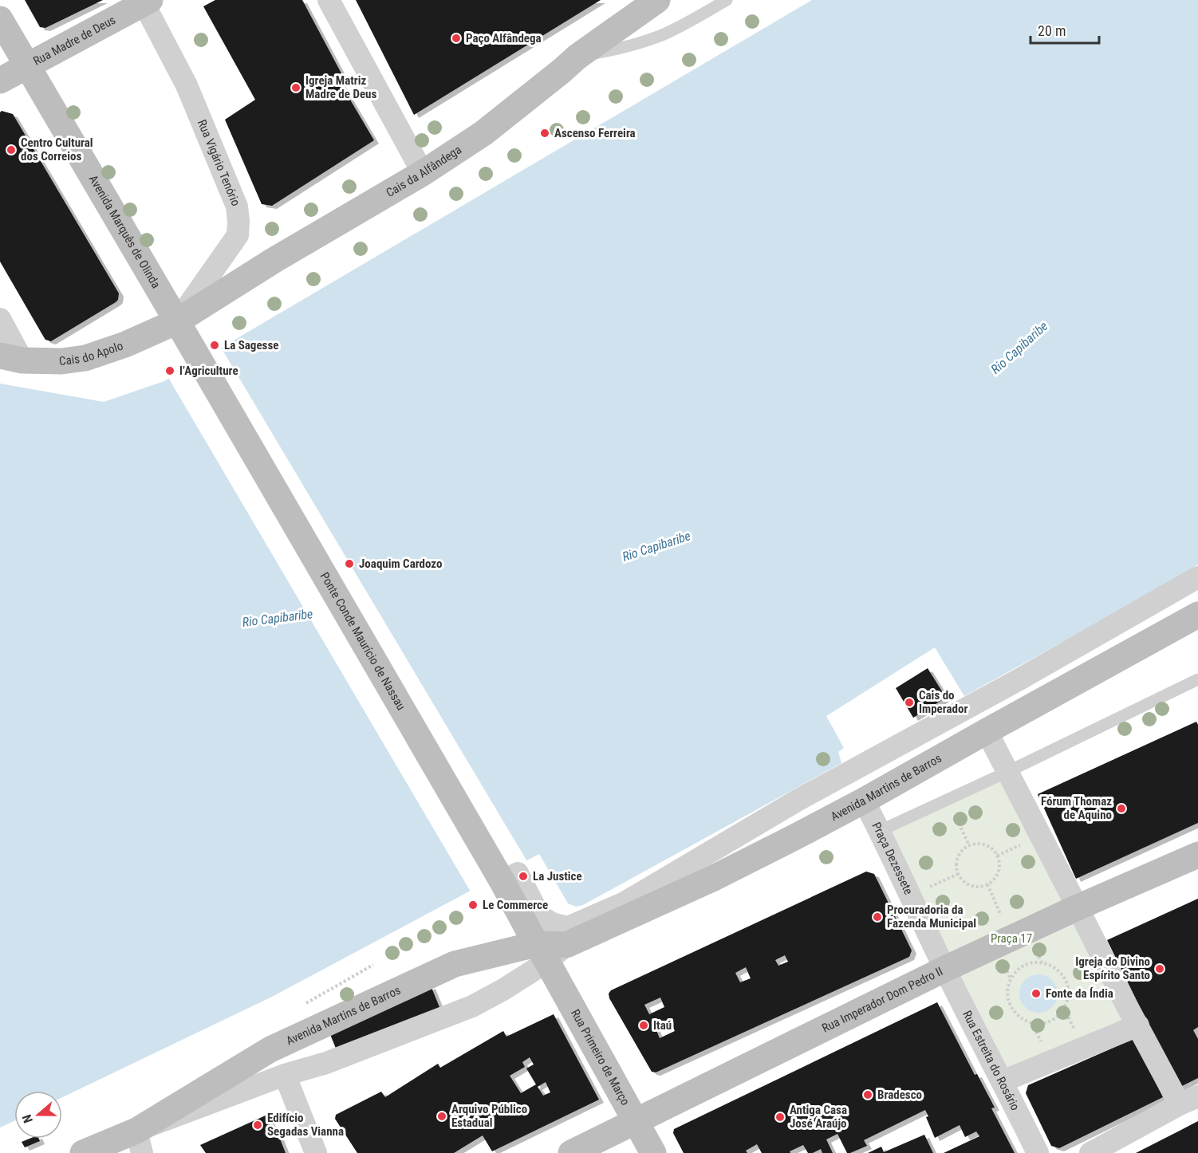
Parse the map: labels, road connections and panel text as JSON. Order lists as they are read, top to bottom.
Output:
{
  "streets": {
    "main road": [
      "Rua Madre de Deus",
      "Cais da Alfândega",
      "Avenida Marquês de Olinda",
      "Cais do Apolo",
      "Ponte Conde Maurício de Nassau",
      "Avenida Martins de Barros",
      "Rua Imperador Dom Pedro II",
      "Rua Primeiro de Março"
    ],
    "street": ["Rua Vigário Tenório", "Praça Dezessete", "Rua Estreita do Rosário"]
  },
  "crossings": [
    ["Rua Madre de Deus", "Rua Vigário Tenório"],
    ["Rua Madre de Deus", "Avenida Marquês de Olinda"],
    ["Rua Vigário Tenório", "Cais da Alfândega"],
    ["Rua Vigário Tenório", "Avenida Marquês de Olinda"],
    ["Rua Vigário Tenório", "Cais do Apolo"],
    ["Rua Vigário Tenório", "Ponte Conde Maurício de Nassau"],
    ["Cais da Alfândega", "Avenida Marquês de Olinda"],
    ["Cais da Alfândega", "Cais do Apolo"],
    ["Cais da Alfândega", "Ponte Conde Maurício de Nassau"],
    ["Avenida Marquês de Olinda", "Cais do Apolo"],
    ["Avenida Marquês de Olinda", "Ponte Conde Maurício de Nassau"],
    ["Cais do Apolo", "Ponte Conde Maurício de Nassau"],
    ["Ponte Conde Maurício de Nassau", "Avenida Martins de Barros"],
    ["Ponte Conde Maurício de Nassau", "Rua Primeiro de Março"],
    ["Avenida Martins de Barros", "Praça Dezessete"],
    ["Avenida Martins de Barros", "Rua Primeiro de Março"],
    ["Praça Dezessete", "Rua Imperador Dom Pedro II"],
    ["Praça Dezessete", "Rua Estreita do Rosário"],
    ["Rua Imperador Dom Pedro II", "Rua Primeiro de Março"],
    ["Rua Imperador Dom Pedro II", "Rua Estreita do Rosário"]
  ],
  "water": ["Rio Capibaribe"],
  "parks": ["Praça 17"],
  "places": [
    "Paço Alfândega",
    "Igreja Matriz Madre de Deus",
    "Ascenso Ferreira",
    "Centro Cultural dos Correios",
    "La Sagesse",
    "l’Agriculture",
    "Joaquim Cardozo",
    "Cais do Imperador",
    "Fórum Thomaz de Aquino",
    "La Justice",
    "Le Commerce",
    "Procuradoria da Fazenda Municipal",
    "Igreja do Divino Espírito Santo",
    "Fonte da Índia",
    "Itaú",
    "Bradesco",
    "Arquivo Público Estadual",
    "Antiga Casa José Araújo",
    "Edifício Segadas Vianna"
  ],
  "scale_bar": "20 m",
  "north": "left"
}
